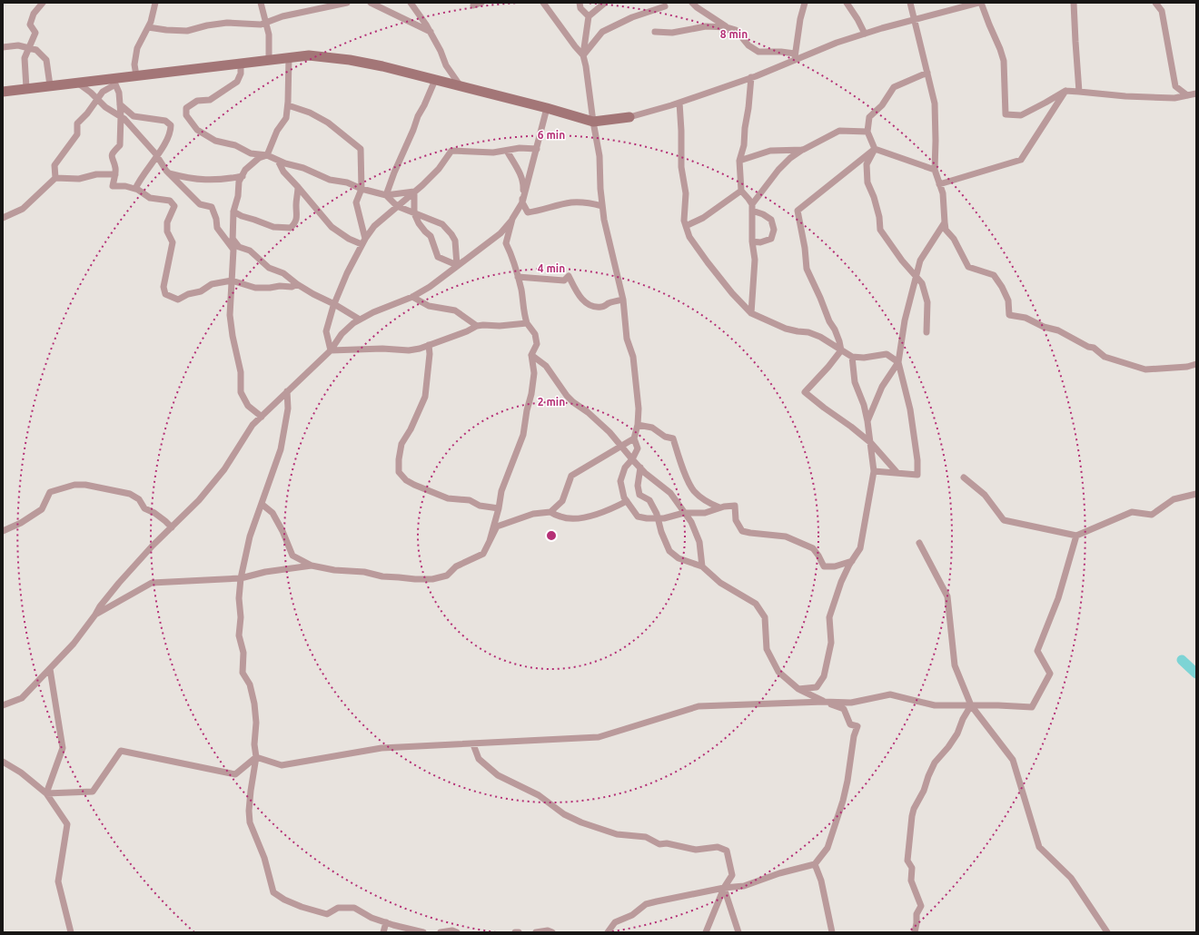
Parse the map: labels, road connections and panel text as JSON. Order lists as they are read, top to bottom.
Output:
{
  "rings": [
    "8 min",
    "6 min",
    "4 min",
    "2 min"
  ]
}
